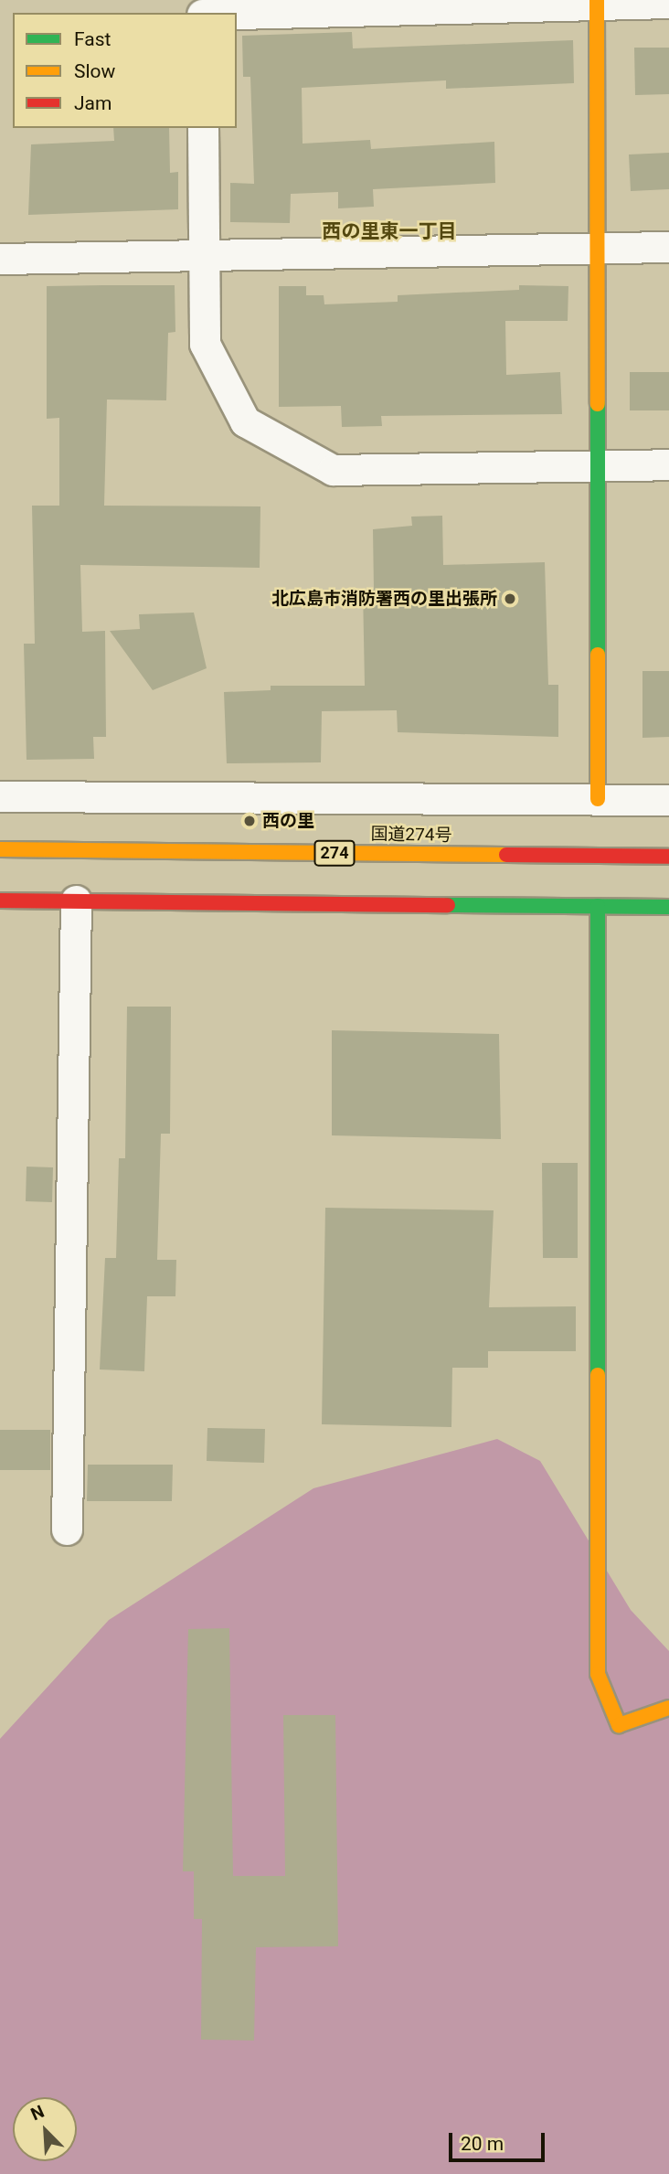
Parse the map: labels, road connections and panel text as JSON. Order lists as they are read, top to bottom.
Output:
{
  "streets": {
    "main road": ["国道274号", "274"]
  },
  "districts": ["西の里東一丁目"],
  "places": ["北広島市消防署西の里出張所", "西の里"],
  "legend": ["Fast", "Slow", "Jam"],
  "scale_bar": "20 m",
  "north": "top left"
}
